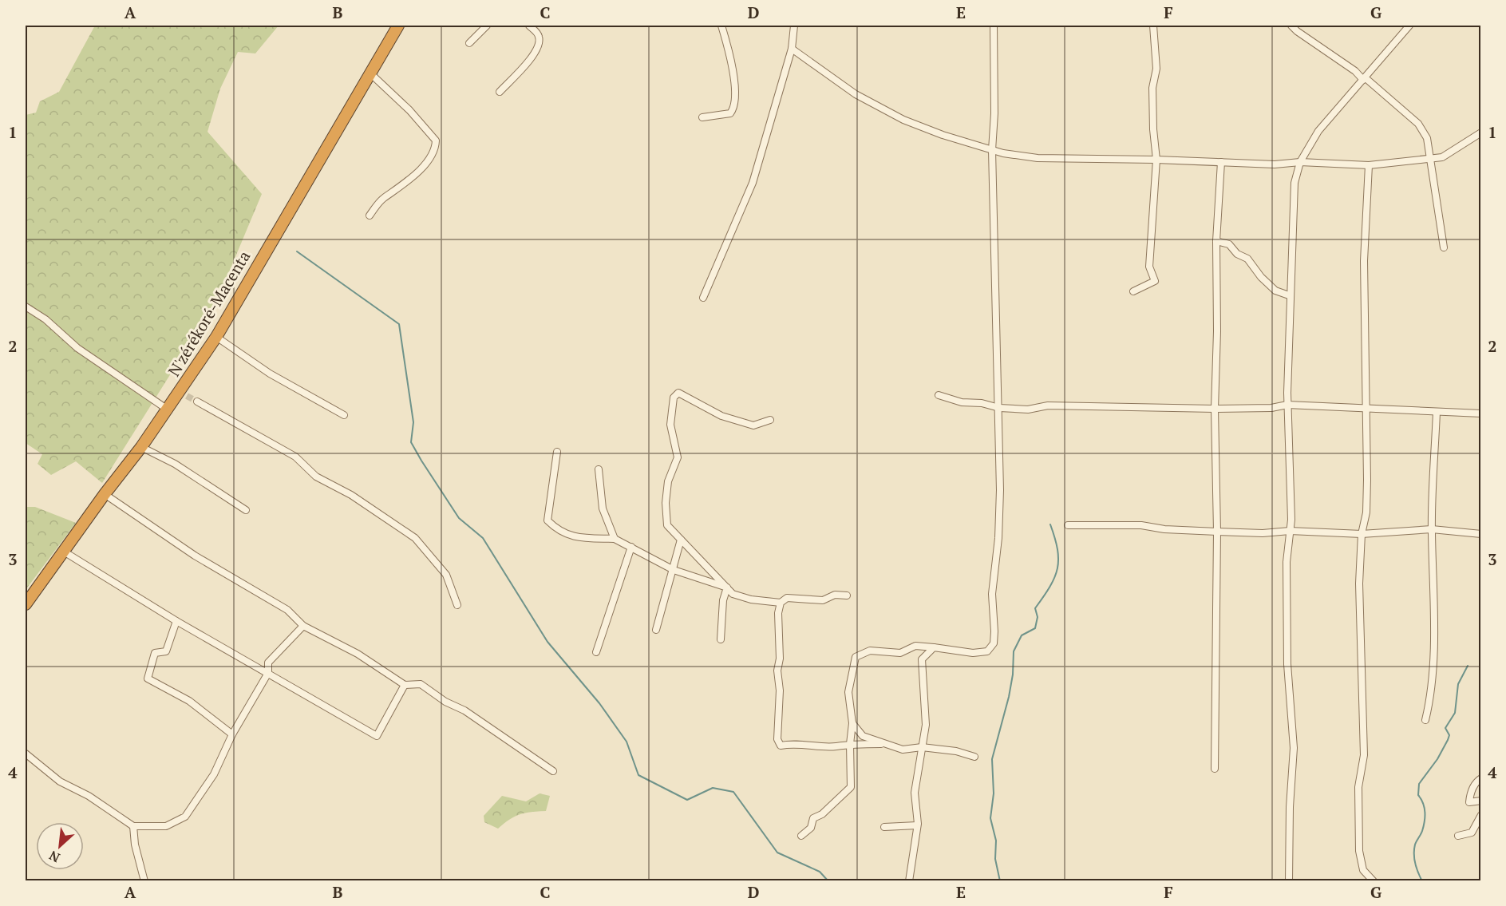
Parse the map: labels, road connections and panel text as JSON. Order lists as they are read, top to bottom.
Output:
{
  "streets": {
    "highway": ["N'zérékoré-Macenta"]
  },
  "north": "bottom left",
  "grid": {
    "columns": [
      "A",
      "B",
      "C",
      "D",
      "E",
      "F",
      "G"
    ],
    "rows": [
      "1",
      "2",
      "3",
      "4"
    ]
  }
}
